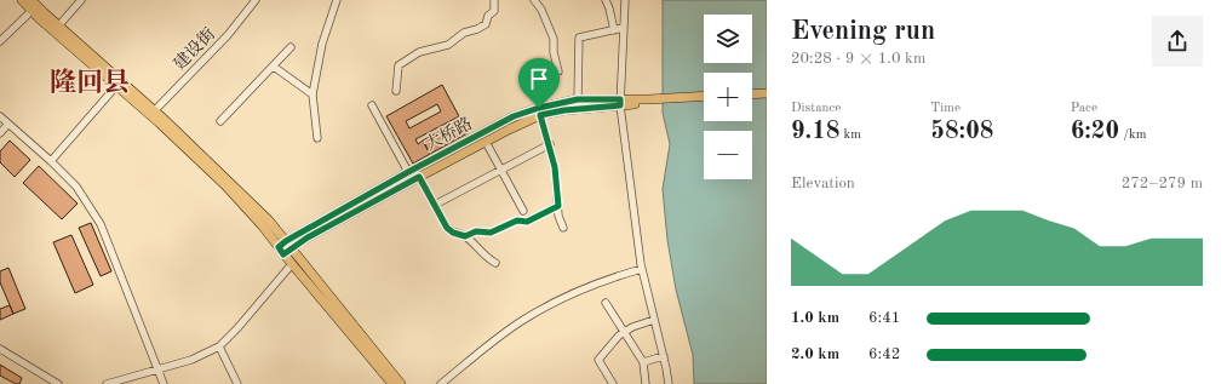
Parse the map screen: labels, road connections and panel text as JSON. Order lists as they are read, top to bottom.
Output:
{
  "streets": {
    "main road": ["大桥路"],
    "street": ["建设街"]
  },
  "districts": ["隆回县"],
  "page": {
    "heading": ["Evening run", "20:28 · 9 × 1.0 km"],
    "map_buttons": ["+", "−"],
    "stats": [
      ["Distance", "9.18 km"],
      ["Time", "58:08"],
      ["Pace", "6:20 /km"]
    ],
    "chart": ["Elevation", "272–279 m"],
    "list": [
      {
        "name": "1.0 km",
        "note": "6:41"
      },
      {
        "name": "2.0 km",
        "note": "6:42"
      }
    ]
  }
}
